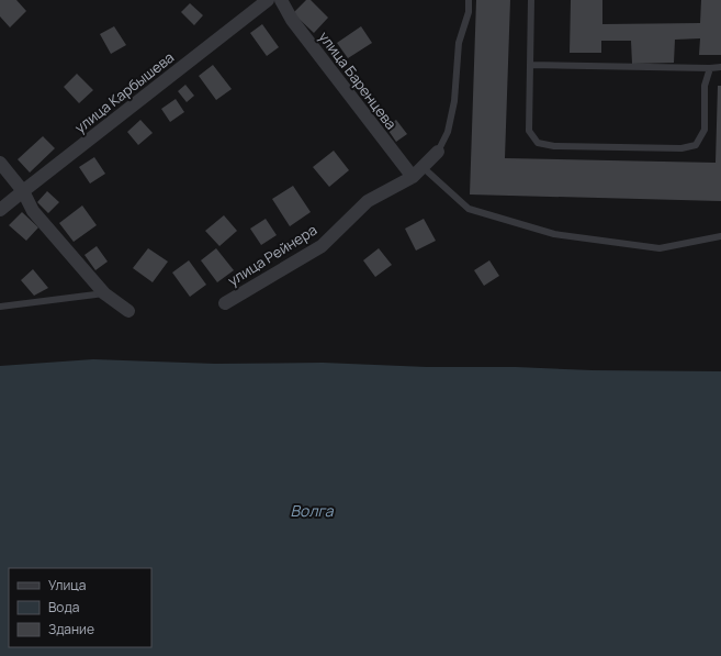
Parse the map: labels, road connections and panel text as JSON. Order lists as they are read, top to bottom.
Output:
{
  "streets": {
    "street": ["улица Баренцева", "улица Карбышева", "улица Рейнера"]
  },
  "crossings": [
    ["улица Баренцева", "улица Рейнера"]
  ],
  "water": ["Волга"],
  "legend": ["Улица", "Вода", "Здание"]
}
